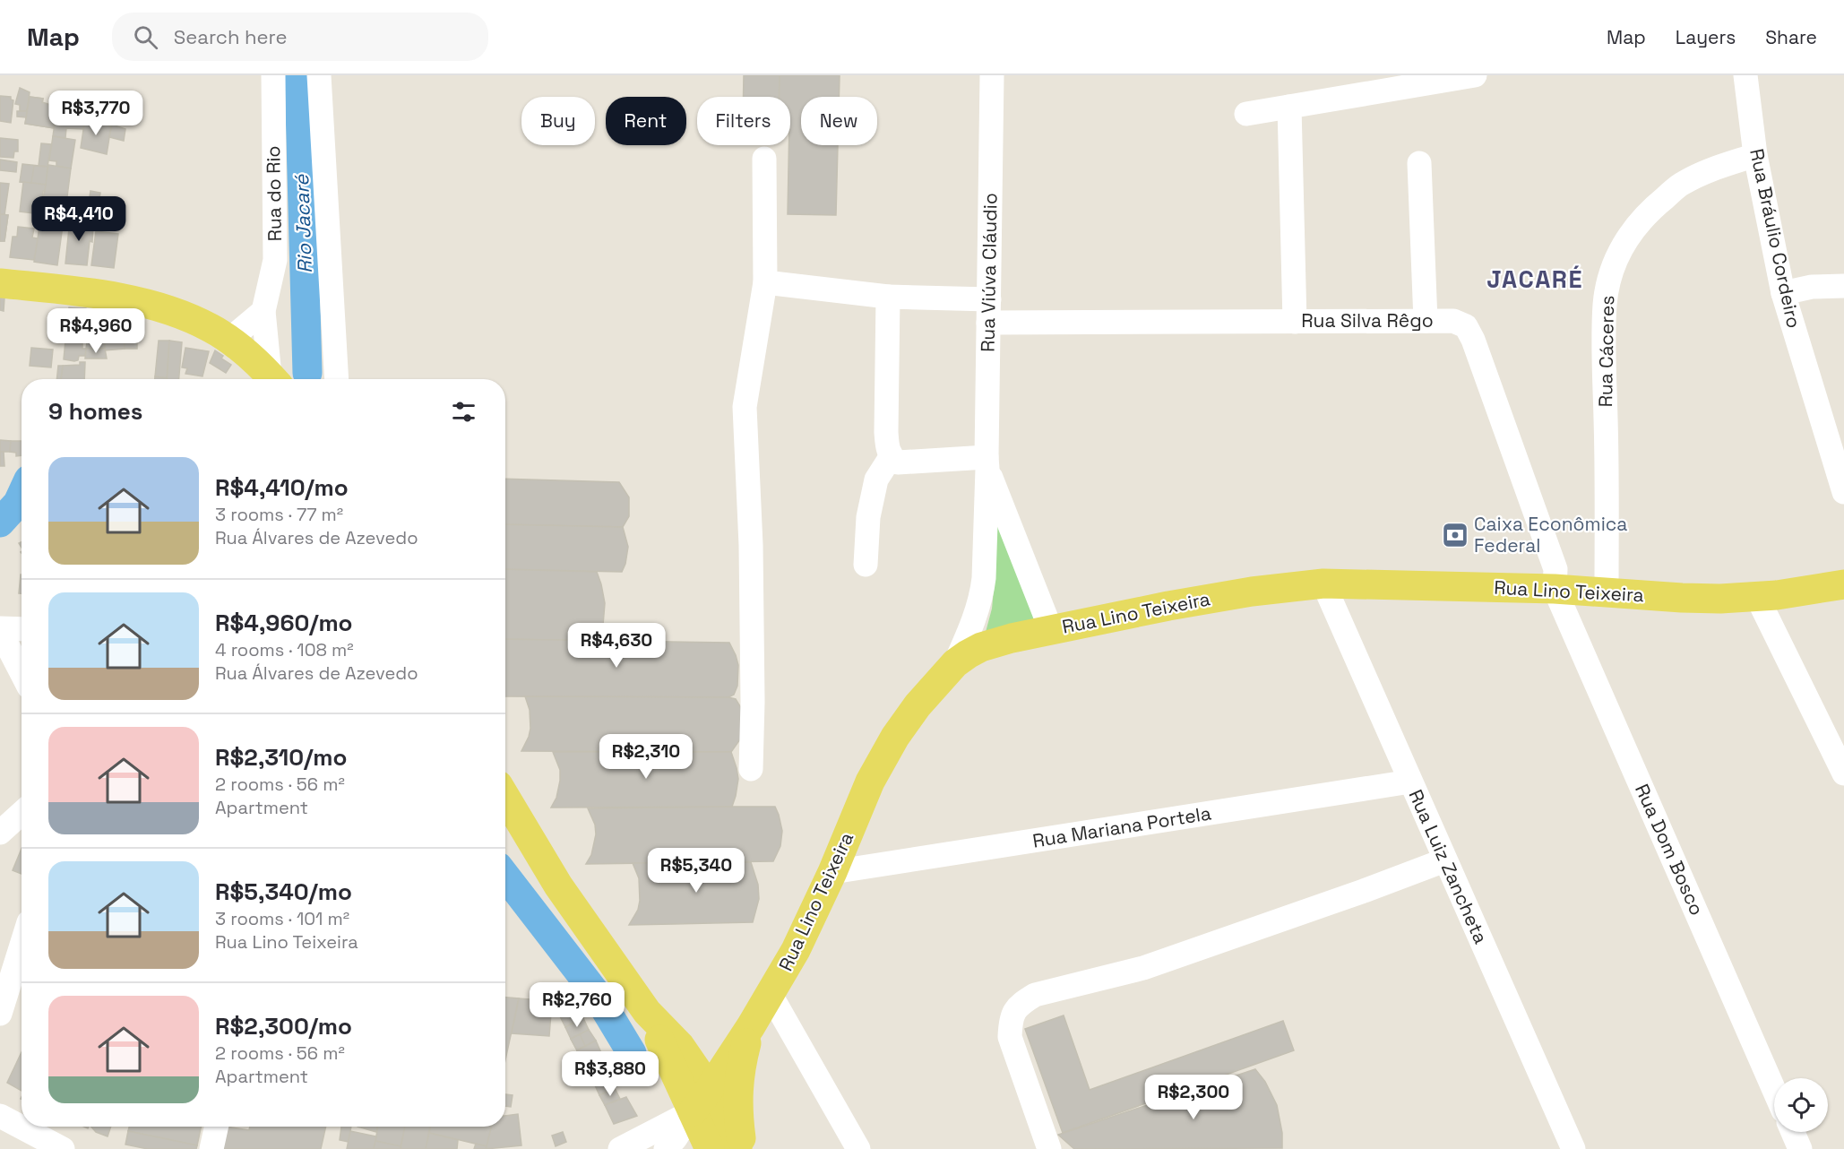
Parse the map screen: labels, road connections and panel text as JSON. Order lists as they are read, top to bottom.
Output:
{
  "streets": {
    "main road": ["Rua Lino Teixeira"],
    "street": [
      "Rua do Rio",
      "Rua Bráulio Cordeiro",
      "Rua Viúva Cláudio",
      "Rua Silva Rêgo",
      "Rua Cáceres",
      "Rua Mariana Portela",
      "Rua Dom Bosco",
      "Rua Luiz Zancheta"
    ]
  },
  "crossings": [
    ["Rua Bráulio Cordeiro", "Rua Cáceres"],
    ["Rua Viúva Cláudio", "Rua Silva Rêgo"],
    ["Rua Viúva Cláudio", "Rua Lino Teixeira"],
    ["Rua Silva Rêgo", "Rua Lino Teixeira"],
    ["Rua Silva Rêgo", "Rua Dom Bosco"],
    ["Rua Cáceres", "Rua Lino Teixeira"],
    ["Rua Lino Teixeira", "Rua Mariana Portela"],
    ["Rua Lino Teixeira", "Rua Dom Bosco"],
    ["Rua Lino Teixeira", "Rua Luiz Zancheta"],
    ["Rua Mariana Portela", "Rua Luiz Zancheta"]
  ],
  "districts": ["JACARÉ"],
  "water": ["Rio Jacaré"],
  "places": {
    "bank": ["Caixa Econômica Federal"]
  },
  "page": {
    "header": "Map",
    "search": "Search here",
    "nav": ["Map", "Layers", "Share"],
    "price": [
      "R$3,770",
      "R$4,410",
      "R$4,960",
      "R$4,630",
      "R$2,310",
      "R$5,340",
      "R$2,760",
      "R$3,880",
      "R$2,300"
    ],
    "chip": [
      "Buy",
      "Rent",
      "Filters",
      "New"
    ],
    "heading": "9 homes",
    "list": [
      {
        "name": "R$4,410/mo",
        "note": "3 rooms · 77 m² · Rua Álvares de Azevedo"
      },
      {
        "name": "R$4,960/mo",
        "note": "4 rooms · 108 m² · Rua Álvares de Azevedo"
      },
      {
        "name": "R$2,310/mo",
        "note": "2 rooms · 56 m² · Apartment"
      },
      {
        "name": "R$5,340/mo",
        "note": "3 rooms · 101 m² · Rua Lino Teixeira"
      },
      {
        "name": "R$2,300/mo",
        "note": "2 rooms · 56 m² · Apartment"
      }
    ]
  }
}
